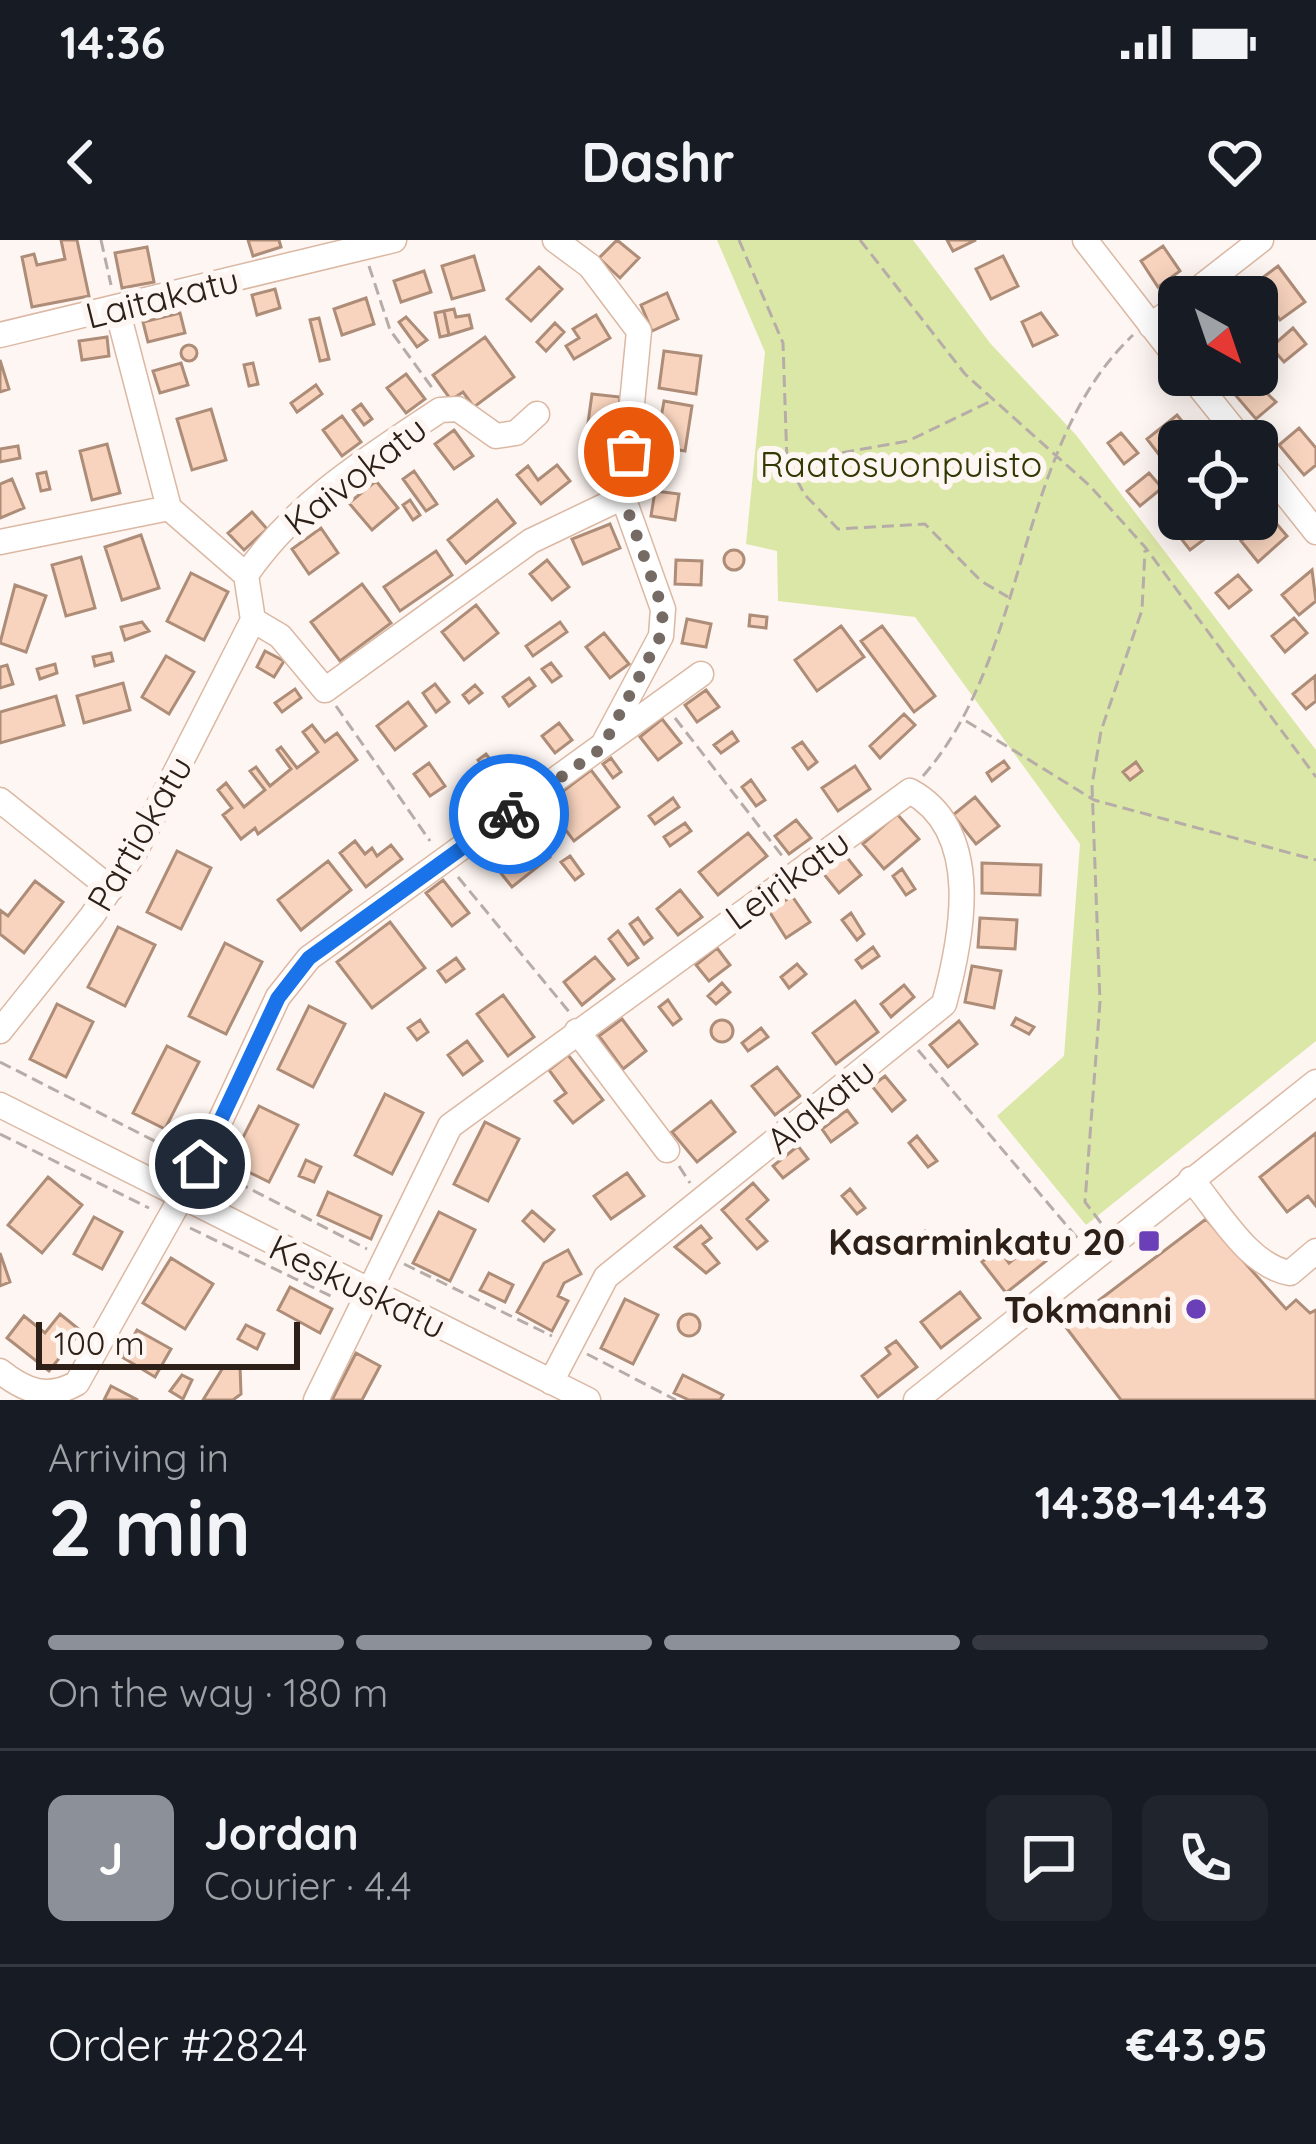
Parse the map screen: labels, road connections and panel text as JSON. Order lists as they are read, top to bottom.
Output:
{
  "streets": {
    "street": [
      "Laitakatu",
      "Kaivokatu",
      "Partiokatu",
      "Leirikatu",
      "Alakatu",
      "Keskuskatu"
    ]
  },
  "crossings": [
    ["Leirikatu", "Alakatu"],
    ["Leirikatu", "Keskuskatu"],
    ["Alakatu", "Keskuskatu"]
  ],
  "parks": ["Raatosuonpuisto"],
  "places": {
    "transit": ["Kasarminkatu 20"],
    "other": ["Tokmanni"]
  },
  "scale_bar": "100 m",
  "north": "bottom right",
  "page": {
    "status": "14:36",
    "header": "Dashr",
    "scale": "100 m",
    "heading": ["2 min", "Arriving in", "14:38–14:43"],
    "panel": [
      "Jordan",
      "Courier · 4.4",
      "Order #2824",
      "€43.95"
    ],
    "bar": "On the way · 180 m",
    "round": "J"
  }
}
